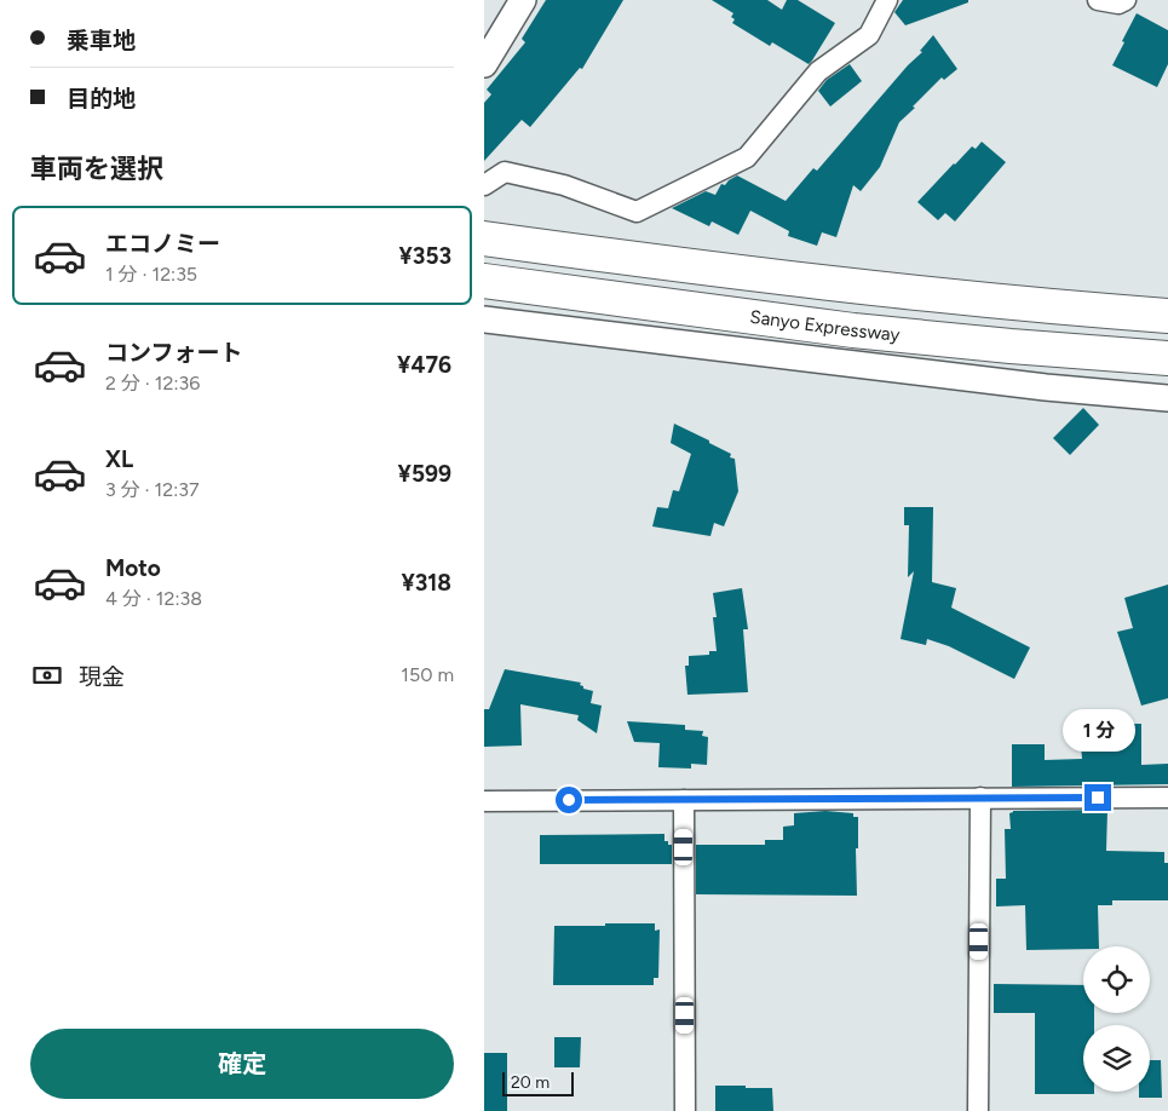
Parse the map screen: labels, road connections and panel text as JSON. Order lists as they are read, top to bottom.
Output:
{
  "streets": {
    "highway": ["Sanyo Expressway"]
  },
  "scale_bar": "20 m",
  "page": {
    "banner": ["乗車地", "目的地"],
    "heading": "車両を選択",
    "list": [
      {
        "name": "エコノミー",
        "note": "1 分 · 12:35",
        "value": "¥353"
      },
      {
        "name": "コンフォート",
        "note": "2 分 · 12:36",
        "value": "¥476"
      },
      {
        "name": "XL",
        "note": "3 分 · 12:37",
        "value": "¥599"
      },
      {
        "name": "Moto",
        "note": "4 分 · 12:38",
        "value": "¥318"
      }
    ],
    "pay": ["現金", "150 m"],
    "bubble": "1 分",
    "buttons": "確定",
    "scale": "20 m"
  }
}
